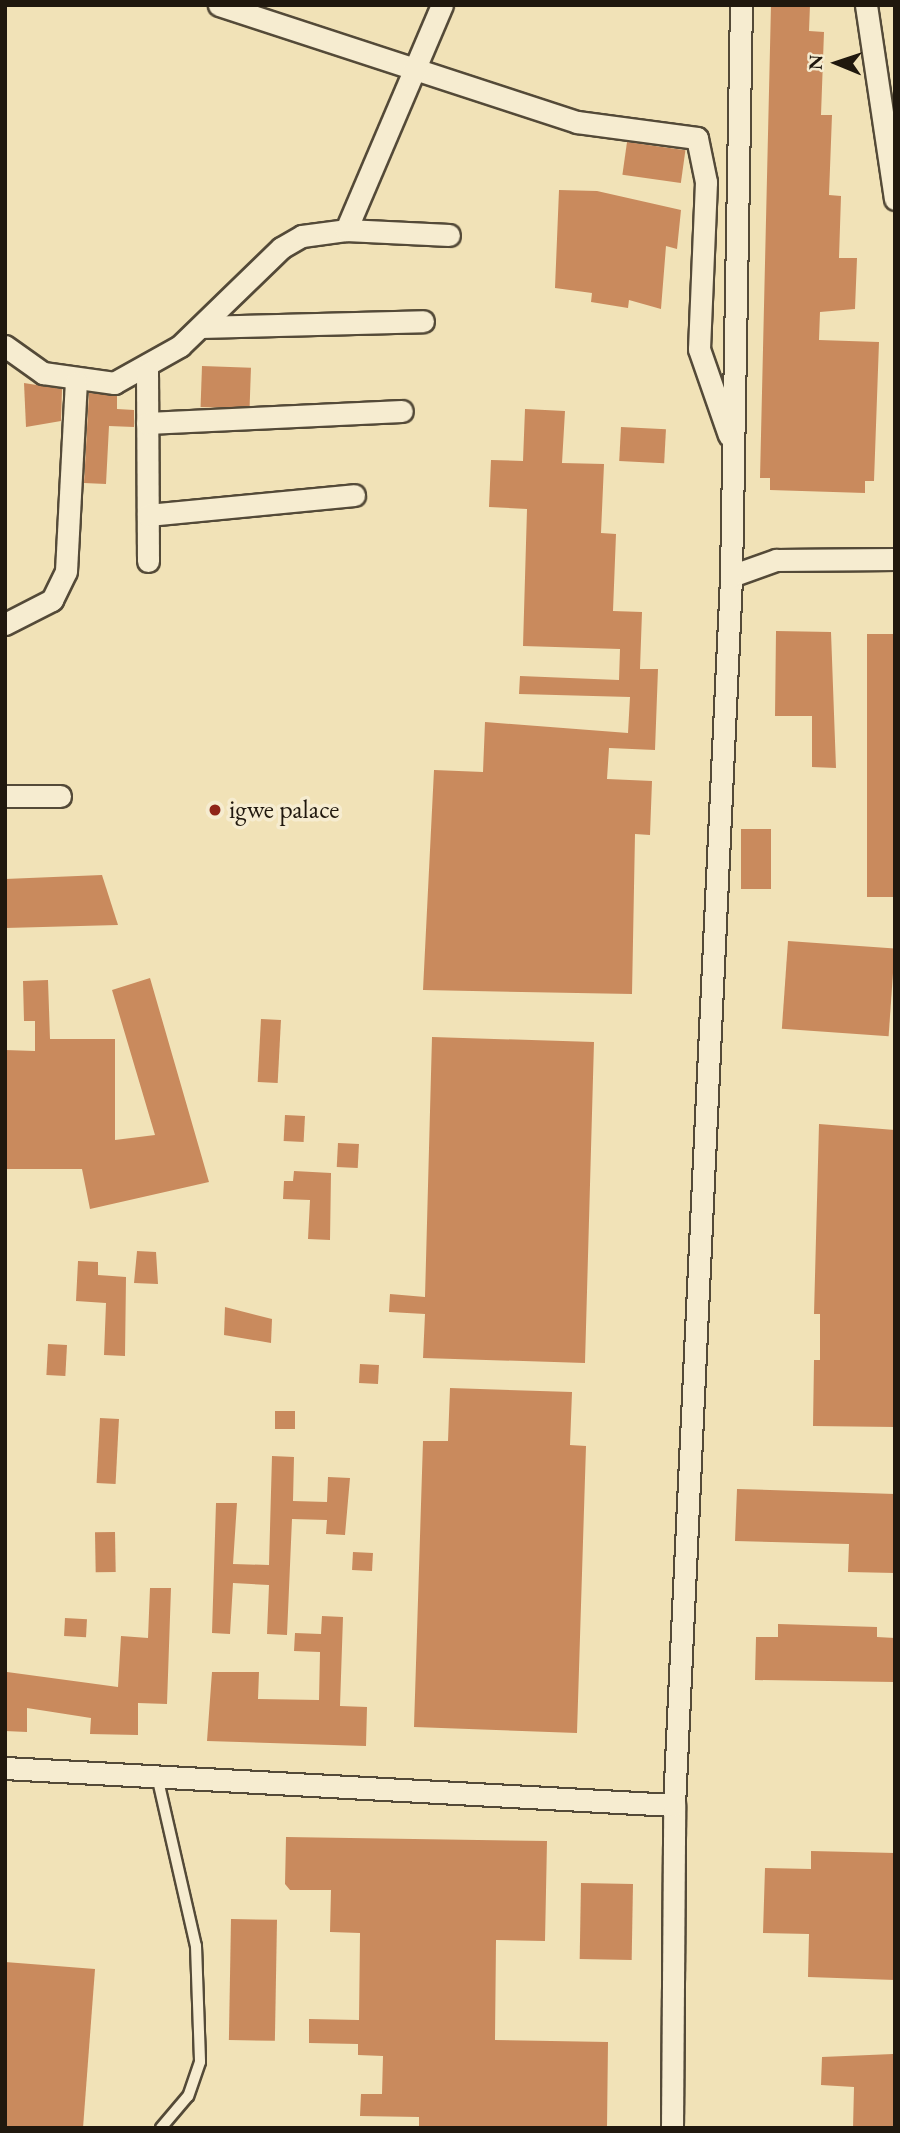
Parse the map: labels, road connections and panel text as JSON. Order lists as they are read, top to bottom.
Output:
{
  "places": ["igwe palace"],
  "north": "left"
}
